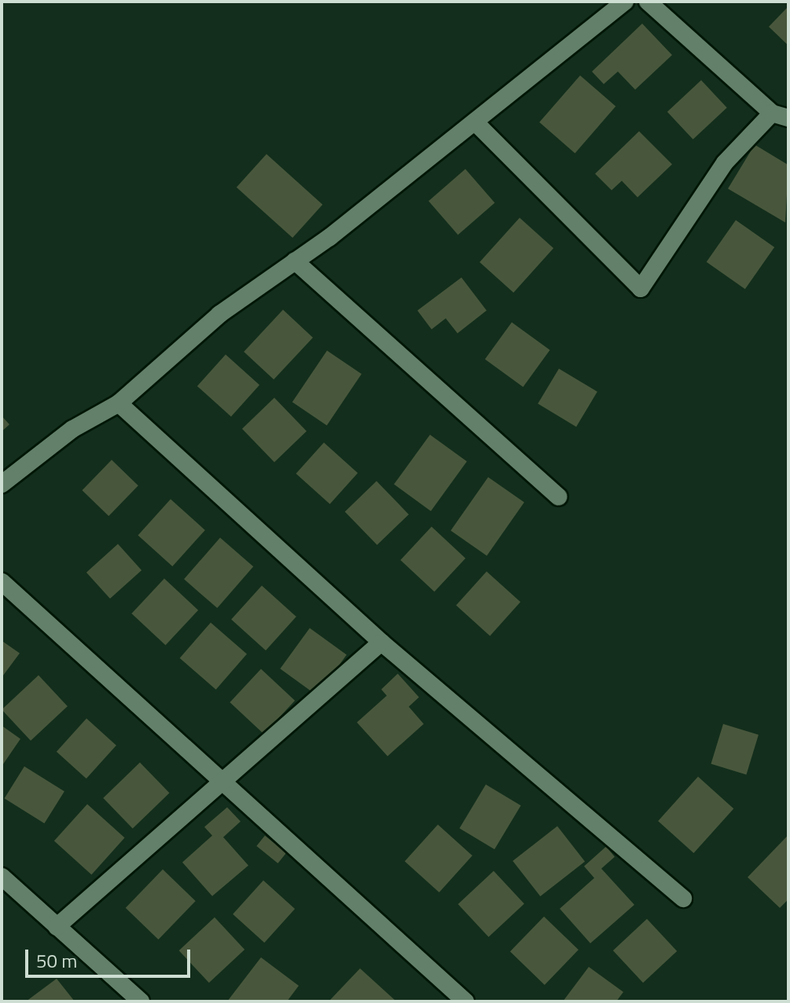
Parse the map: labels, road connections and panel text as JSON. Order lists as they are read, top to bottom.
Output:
{
  "scale_bar": "50 m"
}
